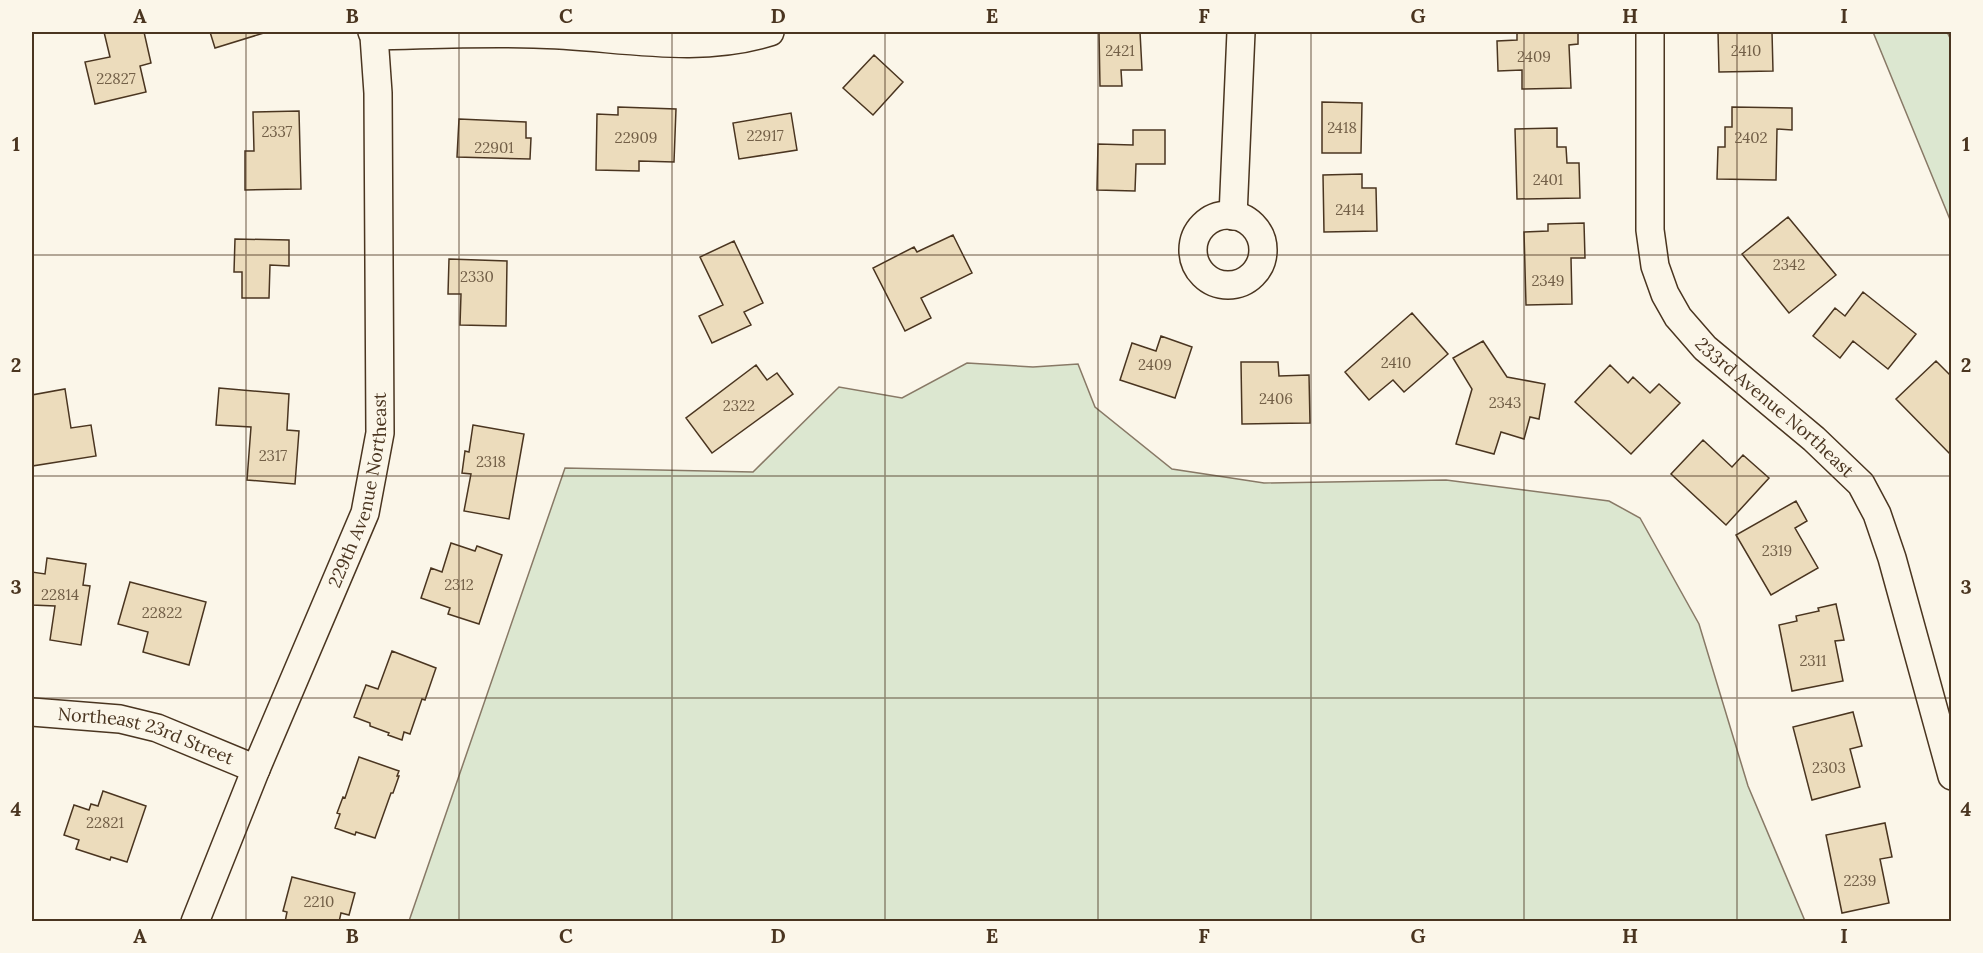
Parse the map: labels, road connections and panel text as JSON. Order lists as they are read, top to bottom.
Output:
{
  "streets": {
    "street": ["233rd Avenue Northeast", "229th Avenue Northeast", "Northeast 23rd Street"]
  },
  "crossings": [
    ["229th Avenue Northeast", "Northeast 23rd Street"]
  ],
  "house_numbers": [
    "2421",
    "2410",
    "2409",
    "22827",
    "2418",
    "2337",
    "22917",
    "22909",
    "2402",
    "22901",
    "2401",
    "2414",
    "2342",
    "2330",
    "2349",
    "2410",
    "2409",
    "2406",
    "2343",
    "2322",
    "2317",
    "2318",
    "2319",
    "2312",
    "22814",
    "22822",
    "2311",
    "2303",
    "22821",
    "2239",
    "2210"
  ],
  "grid": {
    "columns": [
      "A",
      "B",
      "C",
      "D",
      "E",
      "F",
      "G",
      "H",
      "I"
    ],
    "rows": [
      "1",
      "2",
      "3",
      "4"
    ]
  }
}
